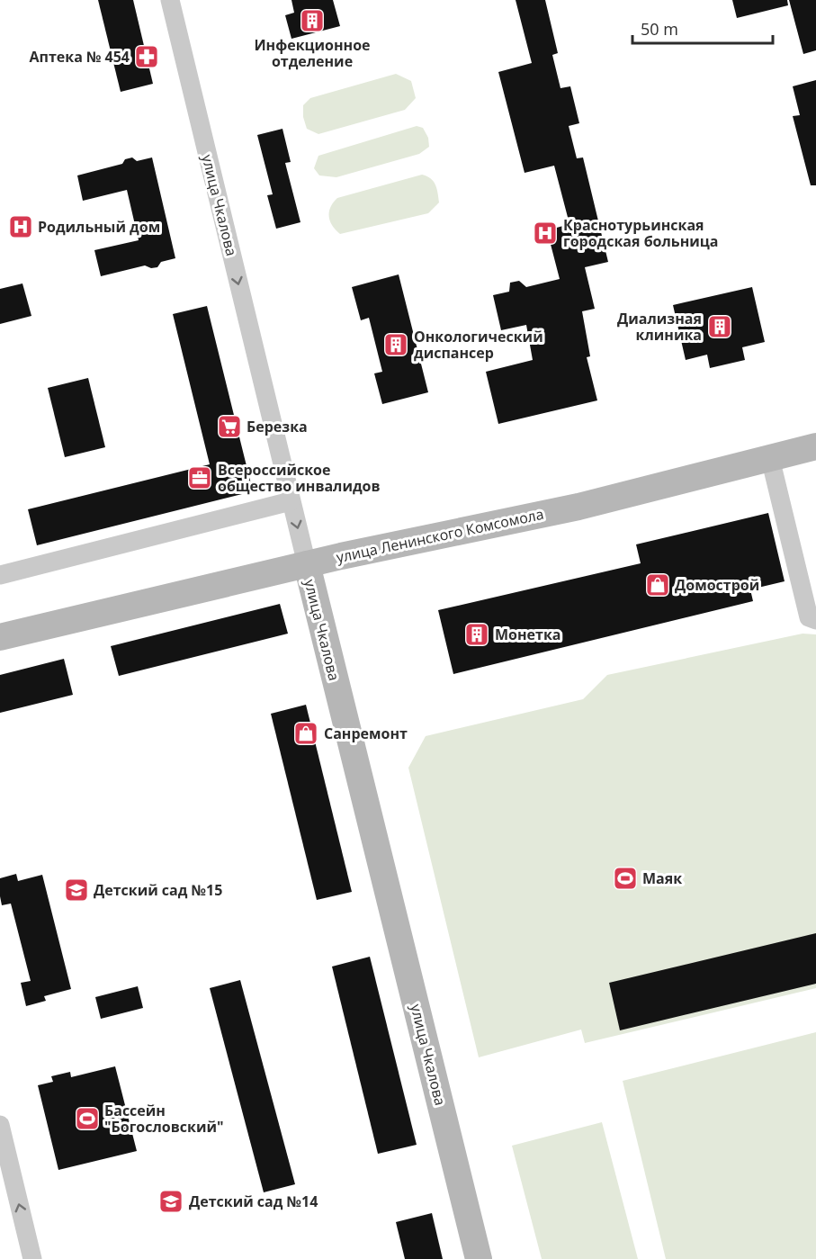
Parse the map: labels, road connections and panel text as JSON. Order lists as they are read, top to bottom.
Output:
{
  "streets": {
    "main road": ["улица Чкалова", "улица Ленинского Комсомола"]
  },
  "crossings": [
    ["улица Чкалова", "улица Ленинского Комсомола"]
  ],
  "one_way": ["улица Чкалова"],
  "places": {
    "building": [
      "Инфекционное отделение",
      "Диализная клиника",
      "Онкологический диспансер",
      "Монетка"
    ],
    "pharmacy": ["Аптека № 454"],
    "hospital": ["Родильный дом", "Краснотурьинская городская больница"],
    "supermarket": ["Березка"],
    "office": ["Всероссийское общество инвалидов"],
    "shop": ["Домострой", "Санремонт"],
    "sports": ["Маяк", "Бассейн \"Богословский\""],
    "school or university": ["Детский сад №15", "Детский сад №14"]
  },
  "scale_bar": "50 m"
}
